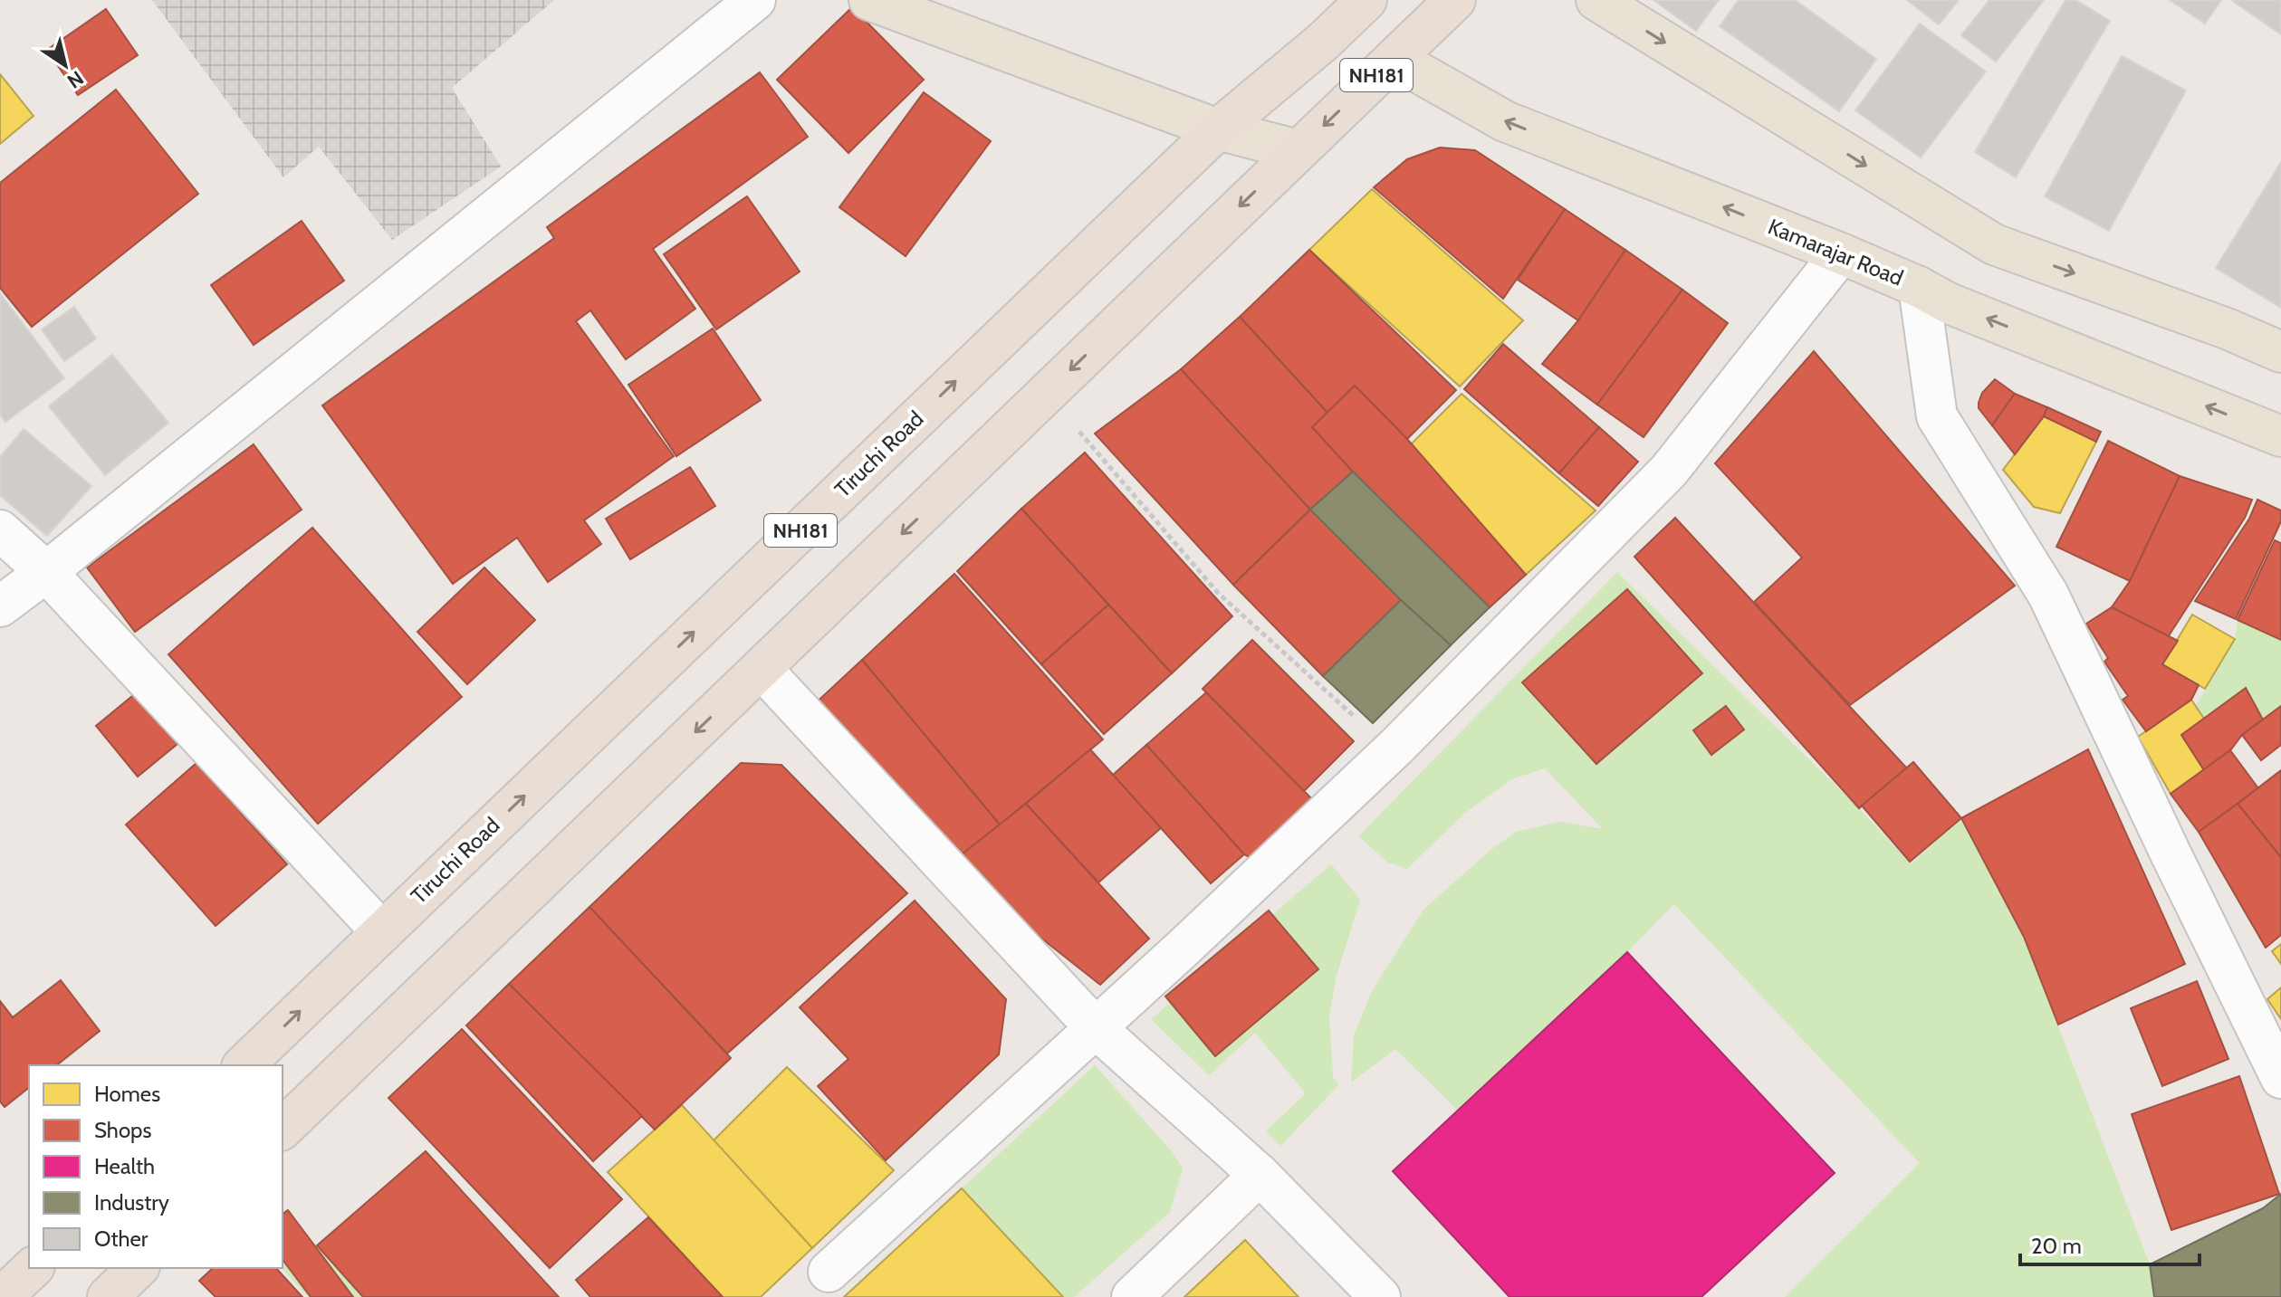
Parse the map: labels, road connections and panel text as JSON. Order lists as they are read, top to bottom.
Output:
{
  "streets": {
    "highway": ["NH181", "Tiruchi Road"],
    "main road": ["Kamarajar Road"]
  },
  "crossings": [
    ["NH181", "Kamarajar Road"]
  ],
  "legend": [
    "Homes",
    "Shops",
    "Health",
    "Industry",
    "Other"
  ],
  "scale_bar": "20 m",
  "north": "bottom right"
}
